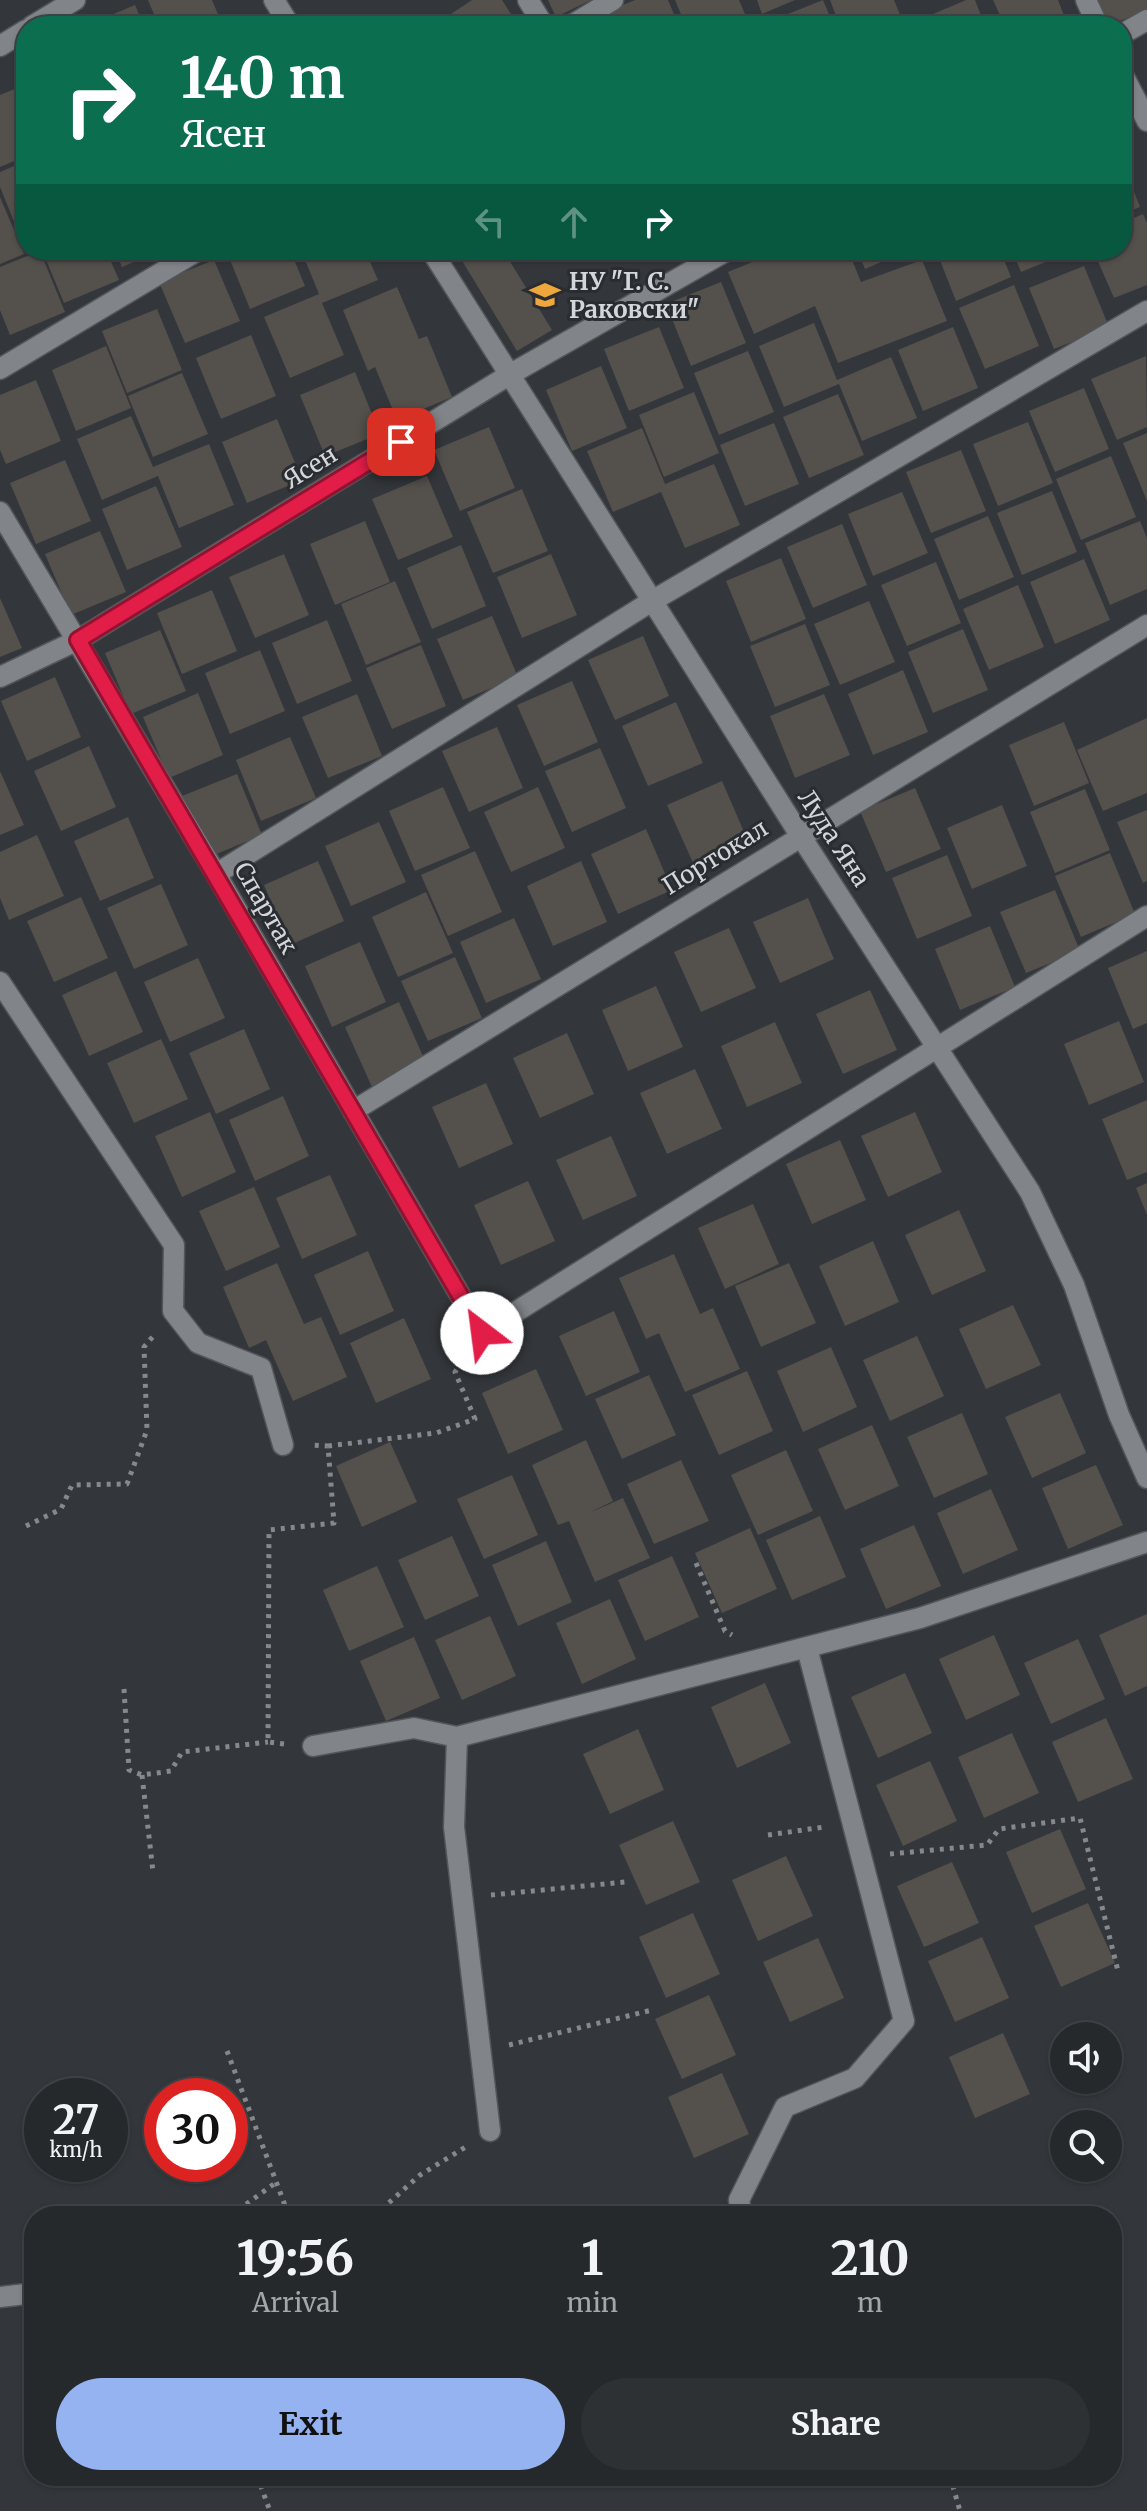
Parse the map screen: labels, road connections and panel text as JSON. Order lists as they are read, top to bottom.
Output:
{
  "streets": {
    "street": [
      "Ясен",
      "Луда Яна",
      "Портокал",
      "Спартак"
    ]
  },
  "crossings": [
    ["Ясен", "Луда Яна"],
    ["Ясен", "Спартак"],
    ["Луда Яна", "Портокал"],
    ["Портокал", "Спартак"]
  ],
  "places": {
    "school or university": ["НУ \"Г. С. Раковски\""]
  },
  "page": {
    "turn": ["140 m", "Ясен"],
    "speed": "27 km/h",
    "limit": "30",
    "eta": [
      "19:56",
      "Arrival",
      "1",
      "min",
      "210",
      "m"
    ],
    "buttons": ["Exit", "Share"]
  }
}
